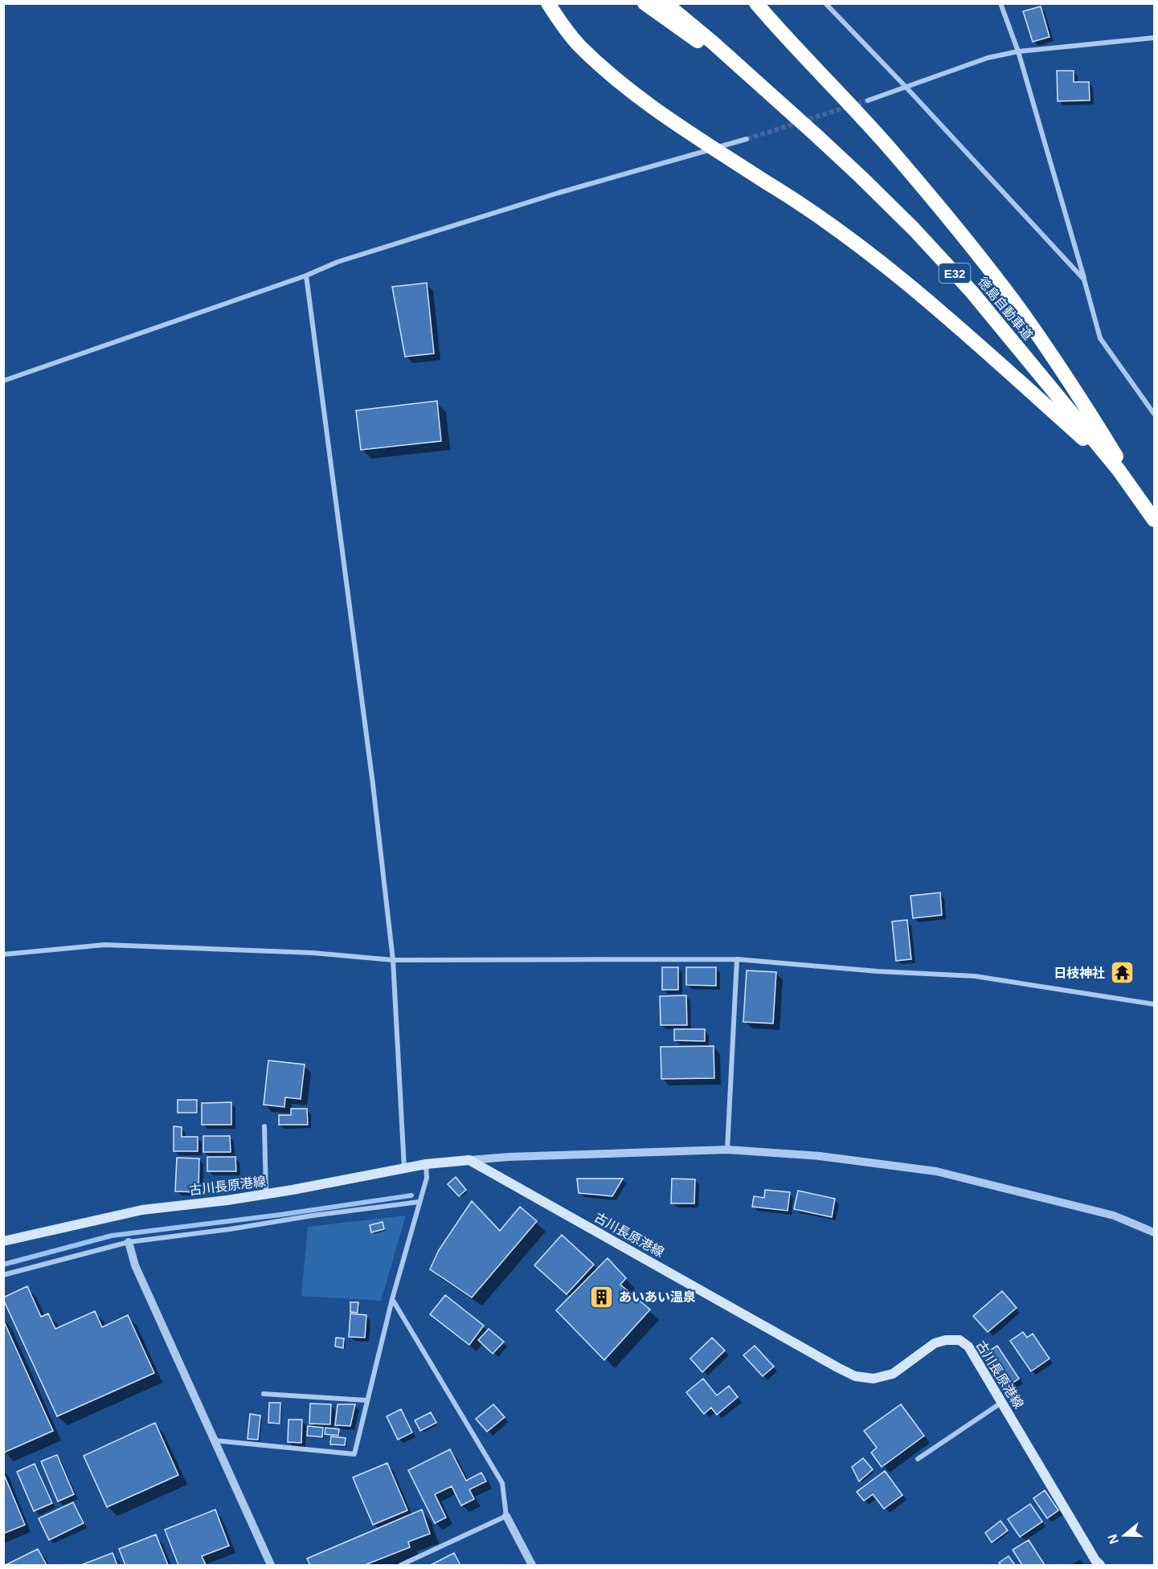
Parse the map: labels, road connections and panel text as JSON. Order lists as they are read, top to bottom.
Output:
{
  "streets": {
    "highway": ["E32", "徳島自動車道"],
    "main road": ["古川長原港線"]
  },
  "places": {
    "temple": ["日枝神社"],
    "building": ["あいあい温泉"]
  },
  "north": "left"
}
